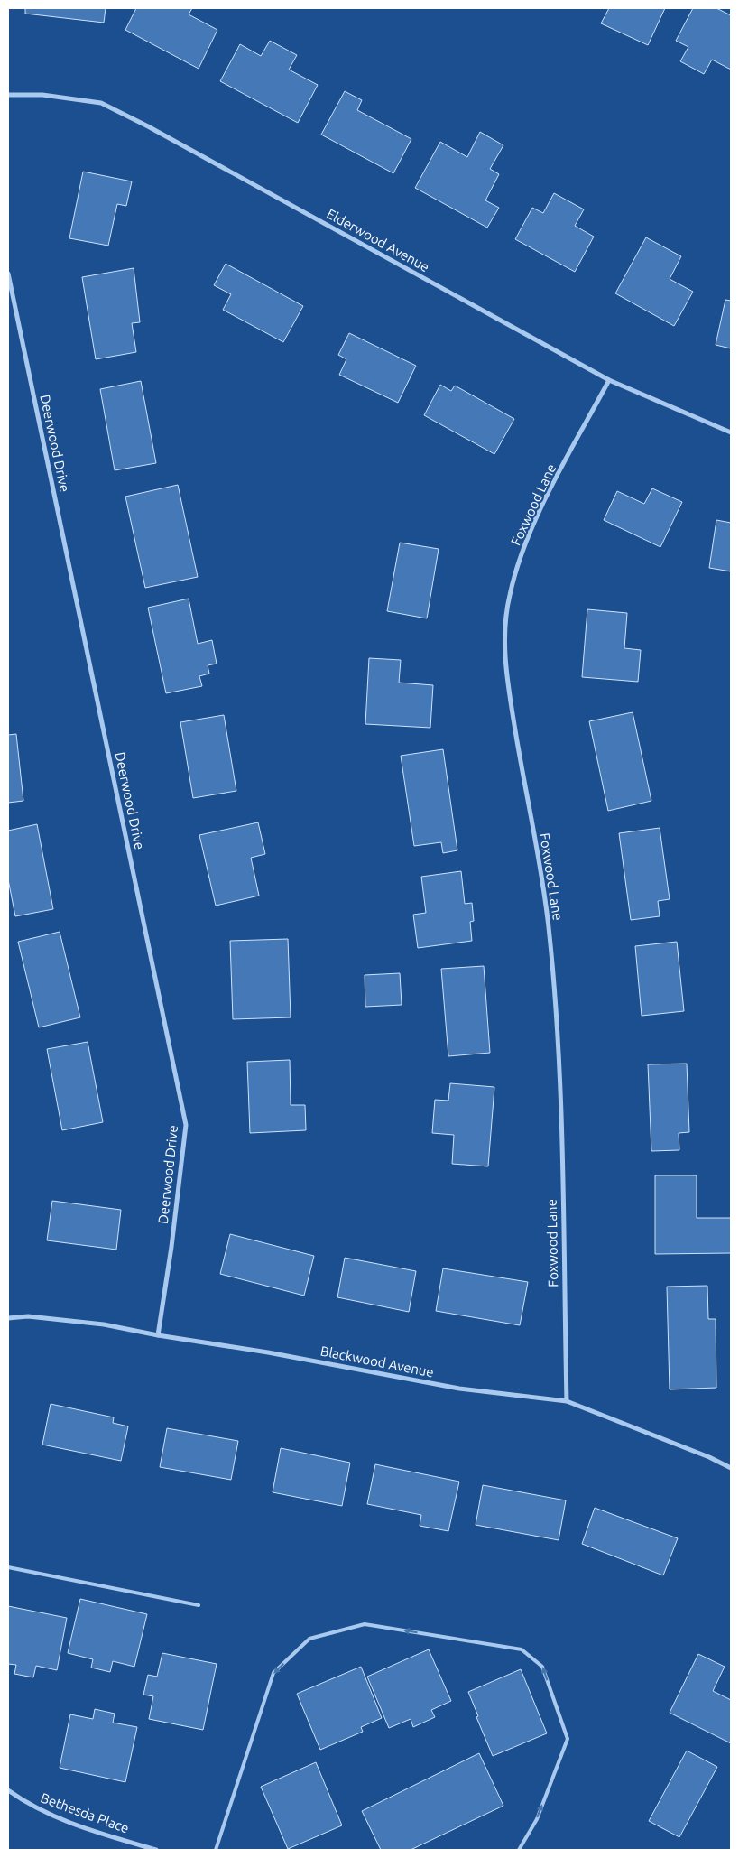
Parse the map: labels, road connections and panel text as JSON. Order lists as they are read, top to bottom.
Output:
{
  "streets": {
    "street": [
      "Elderwood Avenue",
      "Deerwood Drive",
      "Foxwood Lane",
      "Blackwood Avenue",
      "Bethesda Place"
    ]
  },
  "crossings": [
    ["Elderwood Avenue", "Foxwood Lane"],
    ["Deerwood Drive", "Blackwood Avenue"],
    ["Foxwood Lane", "Blackwood Avenue"]
  ]
}
